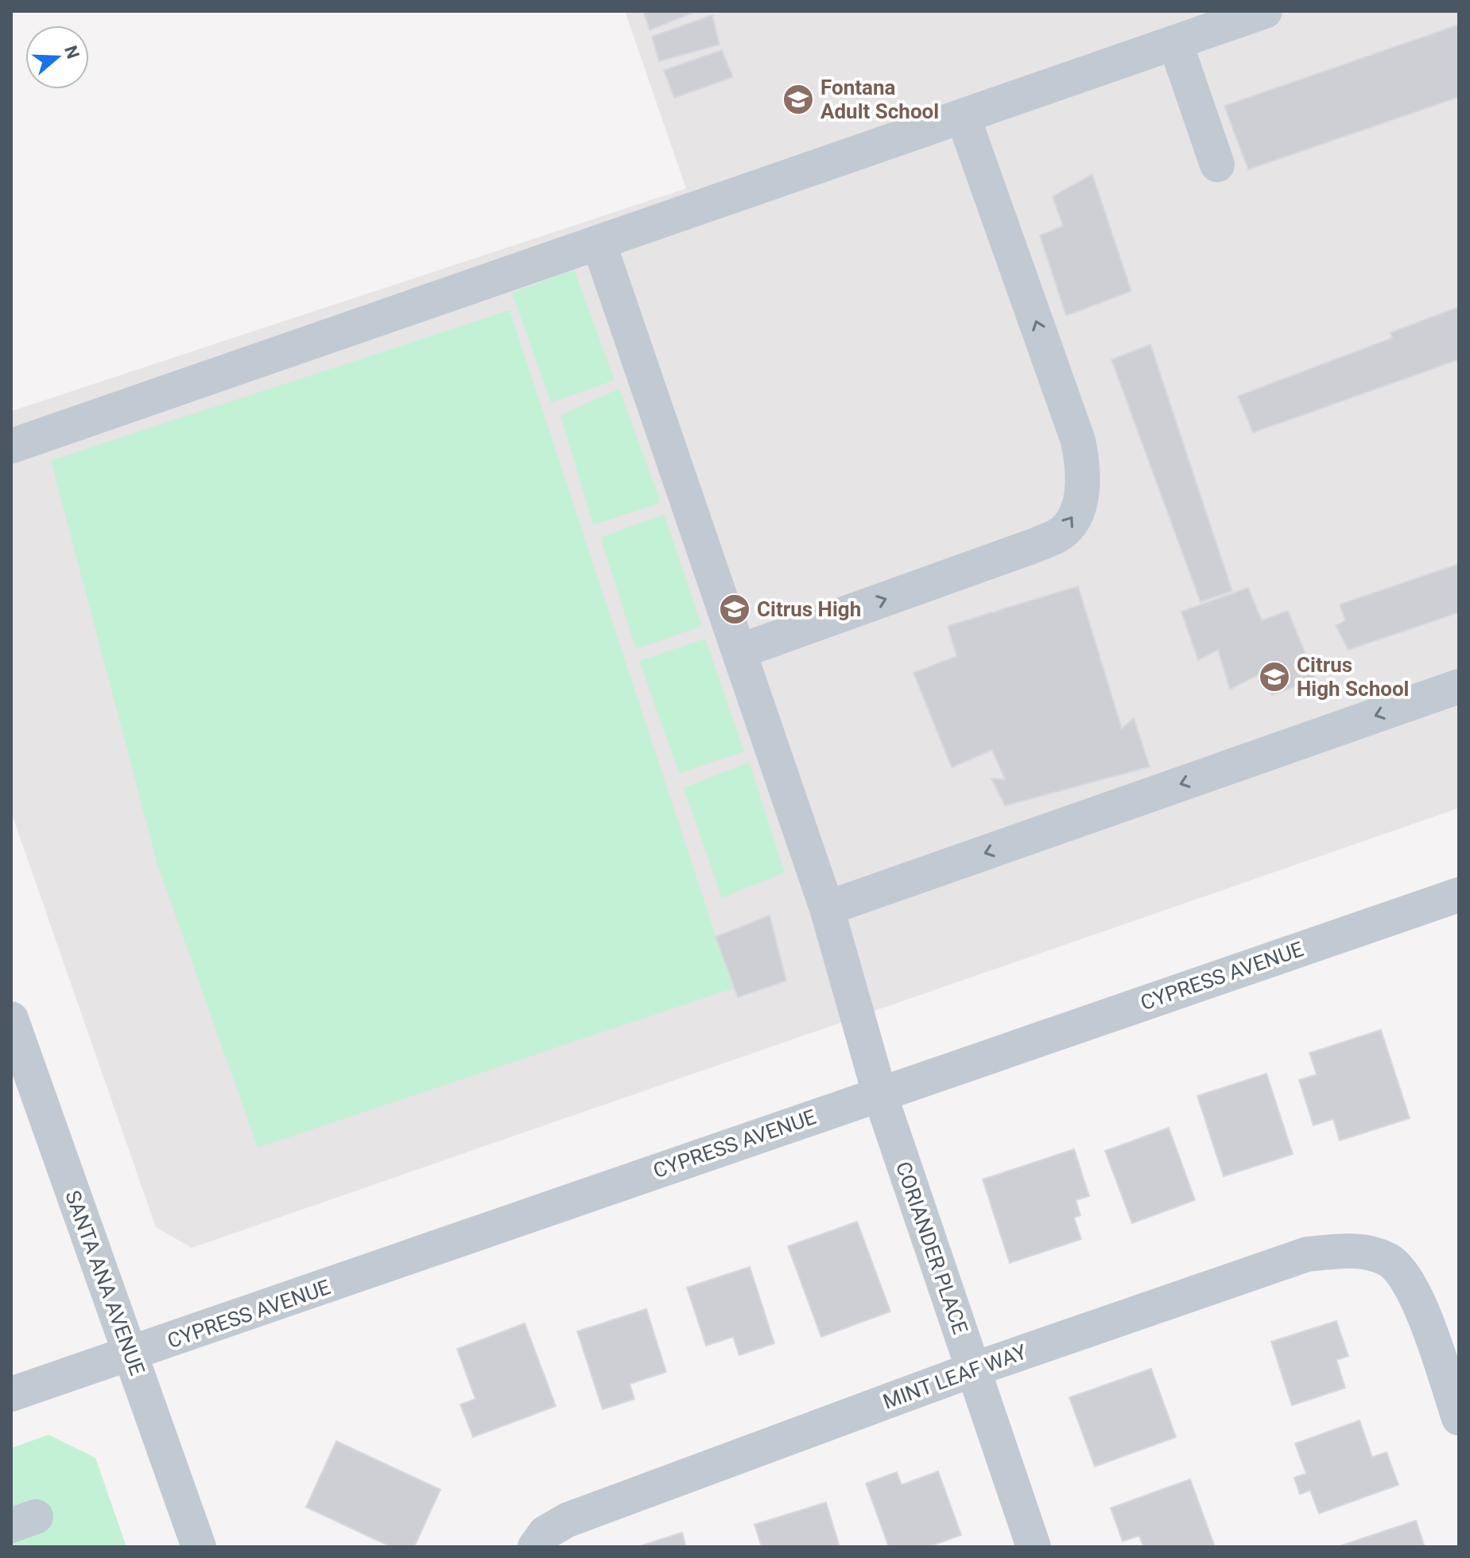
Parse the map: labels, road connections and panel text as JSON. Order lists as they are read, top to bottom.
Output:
{
  "streets": {
    "street": [
      "CYPRESS AVENUE",
      "CORIANDER PLACE",
      "SANTA ANA AVENUE",
      "MINT LEAF WAY"
    ]
  },
  "crossings": [
    ["CYPRESS AVENUE", "CORIANDER PLACE"],
    ["CYPRESS AVENUE", "SANTA ANA AVENUE"],
    ["CORIANDER PLACE", "MINT LEAF WAY"]
  ],
  "places": {
    "school or university": ["Fontana Adult School", "Citrus High", "Citrus High School"]
  },
  "north": "right"
}
